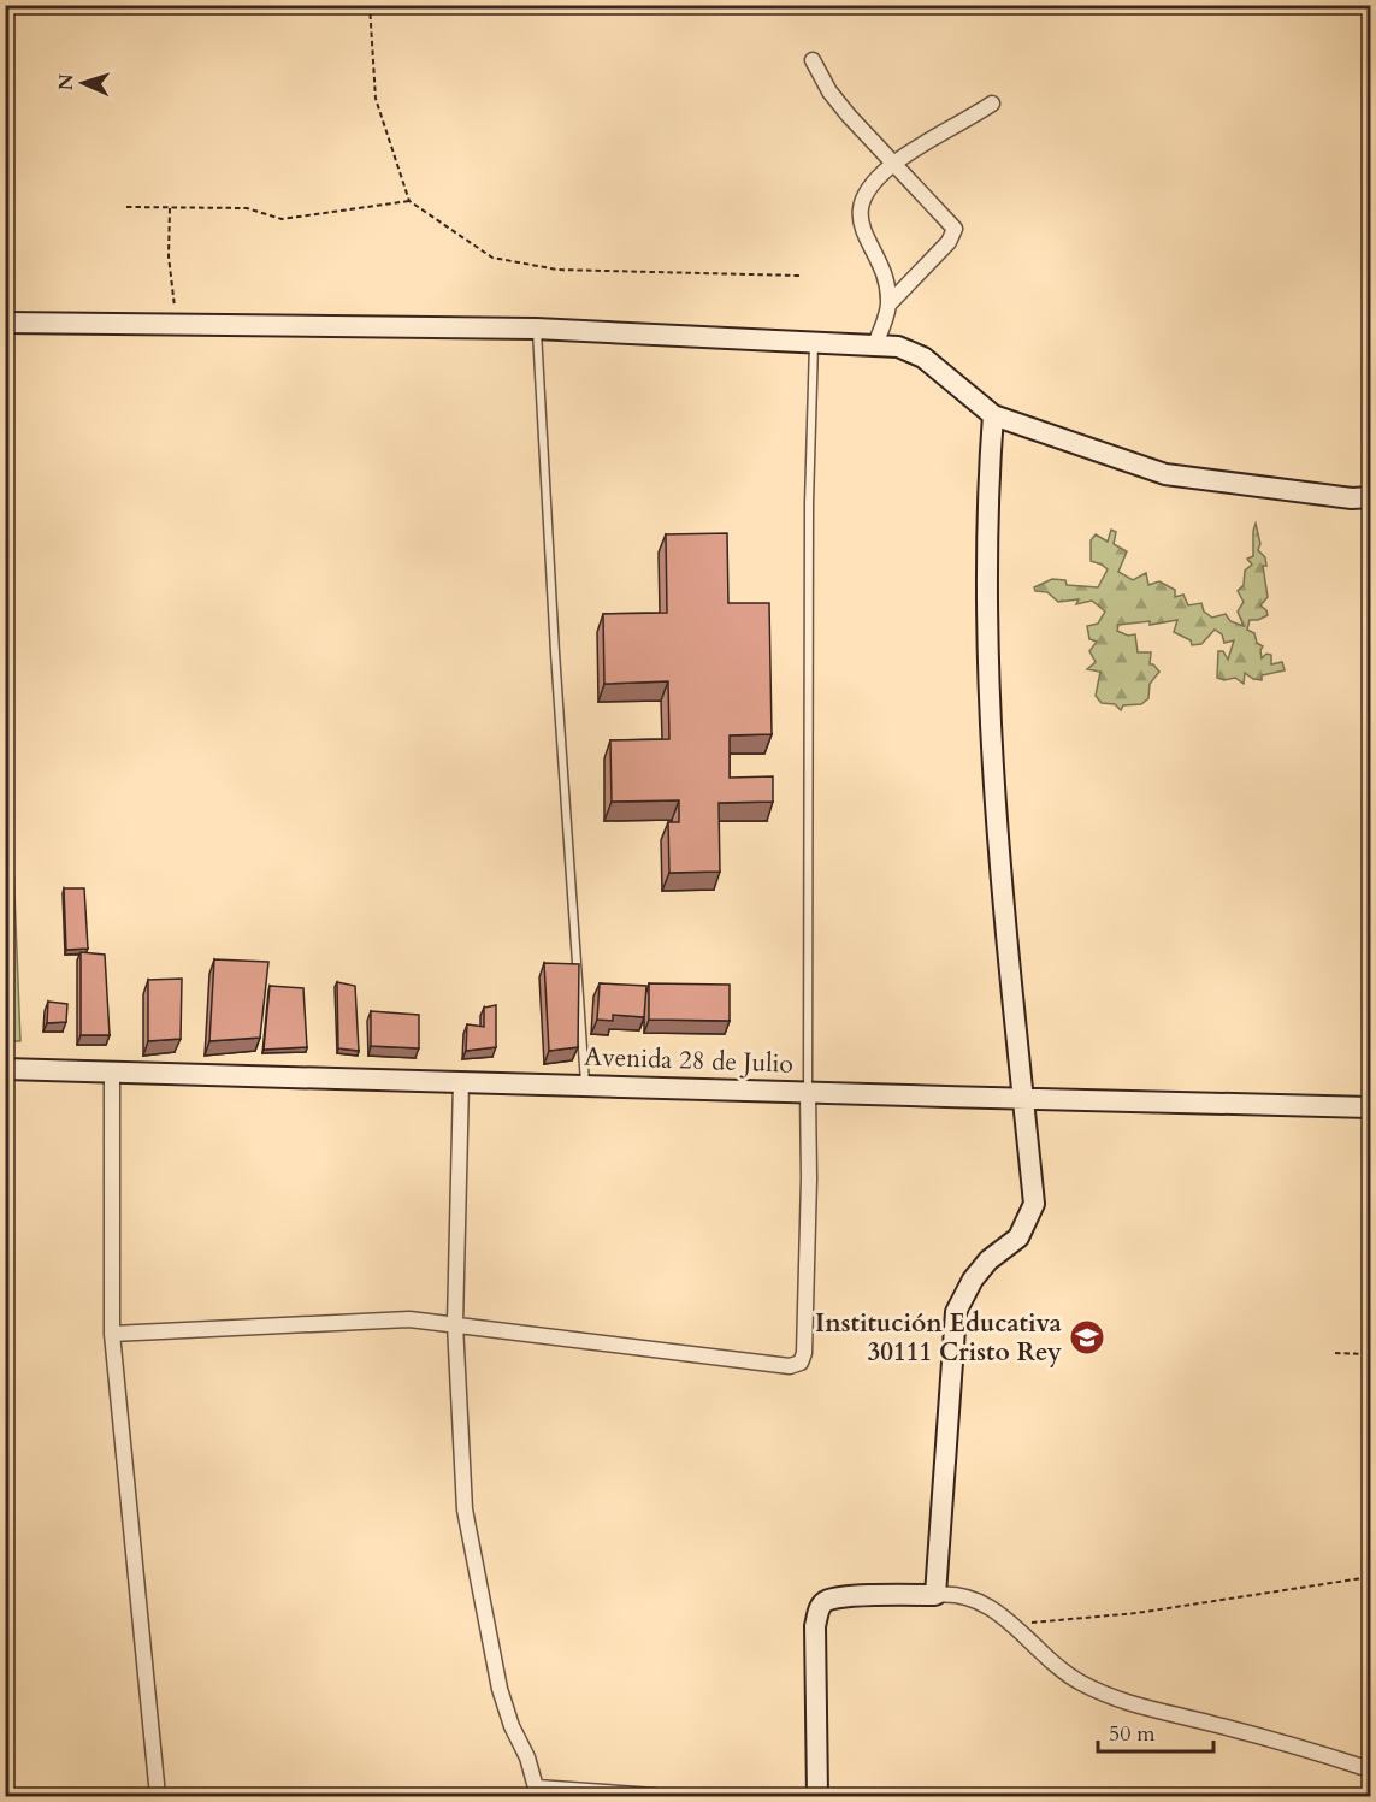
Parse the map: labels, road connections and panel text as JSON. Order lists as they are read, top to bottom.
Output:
{
  "streets": {
    "street": ["Avenida 28 de Julio"]
  },
  "places": {
    "school or university": ["Institución Educativa 30111 Cristo Rey"]
  },
  "scale_bar": "50 m",
  "north": "left"
}
